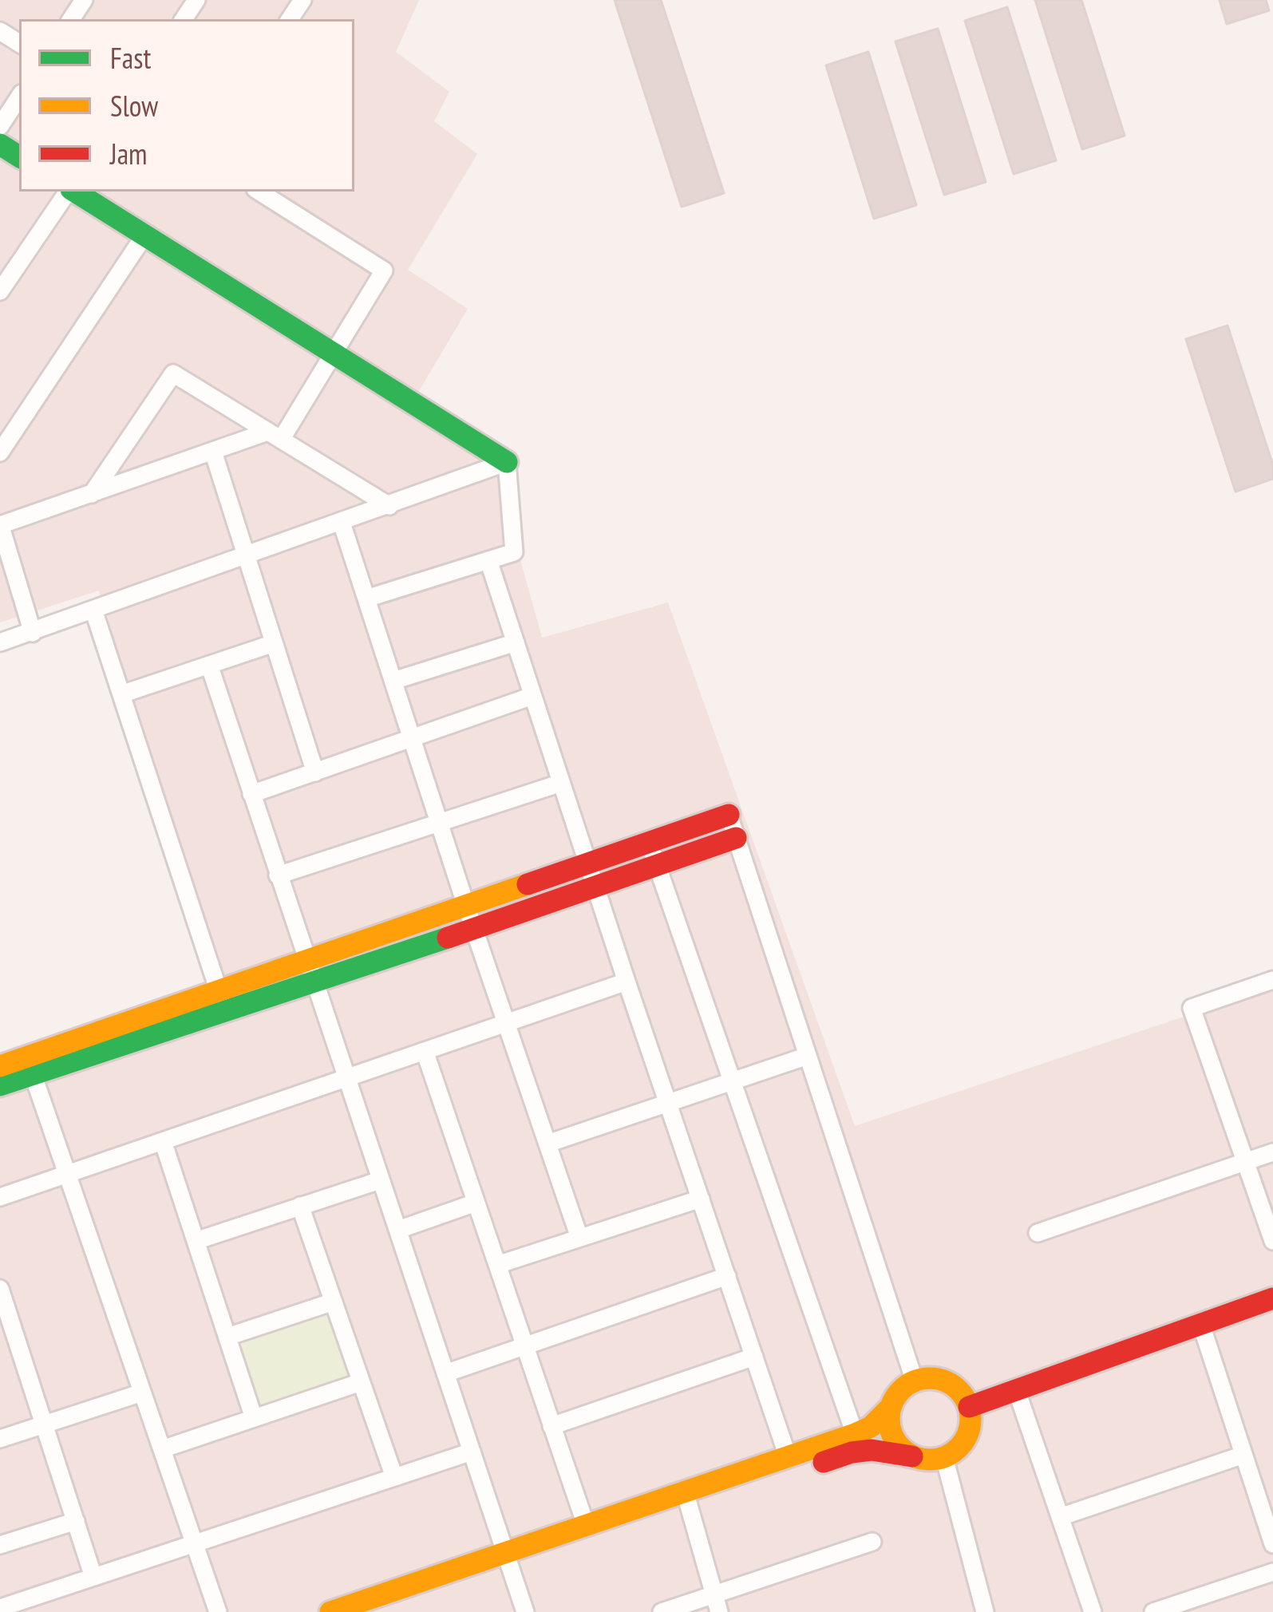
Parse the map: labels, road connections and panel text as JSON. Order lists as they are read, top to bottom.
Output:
{
  "legend": ["Fast", "Slow", "Jam"]
}
